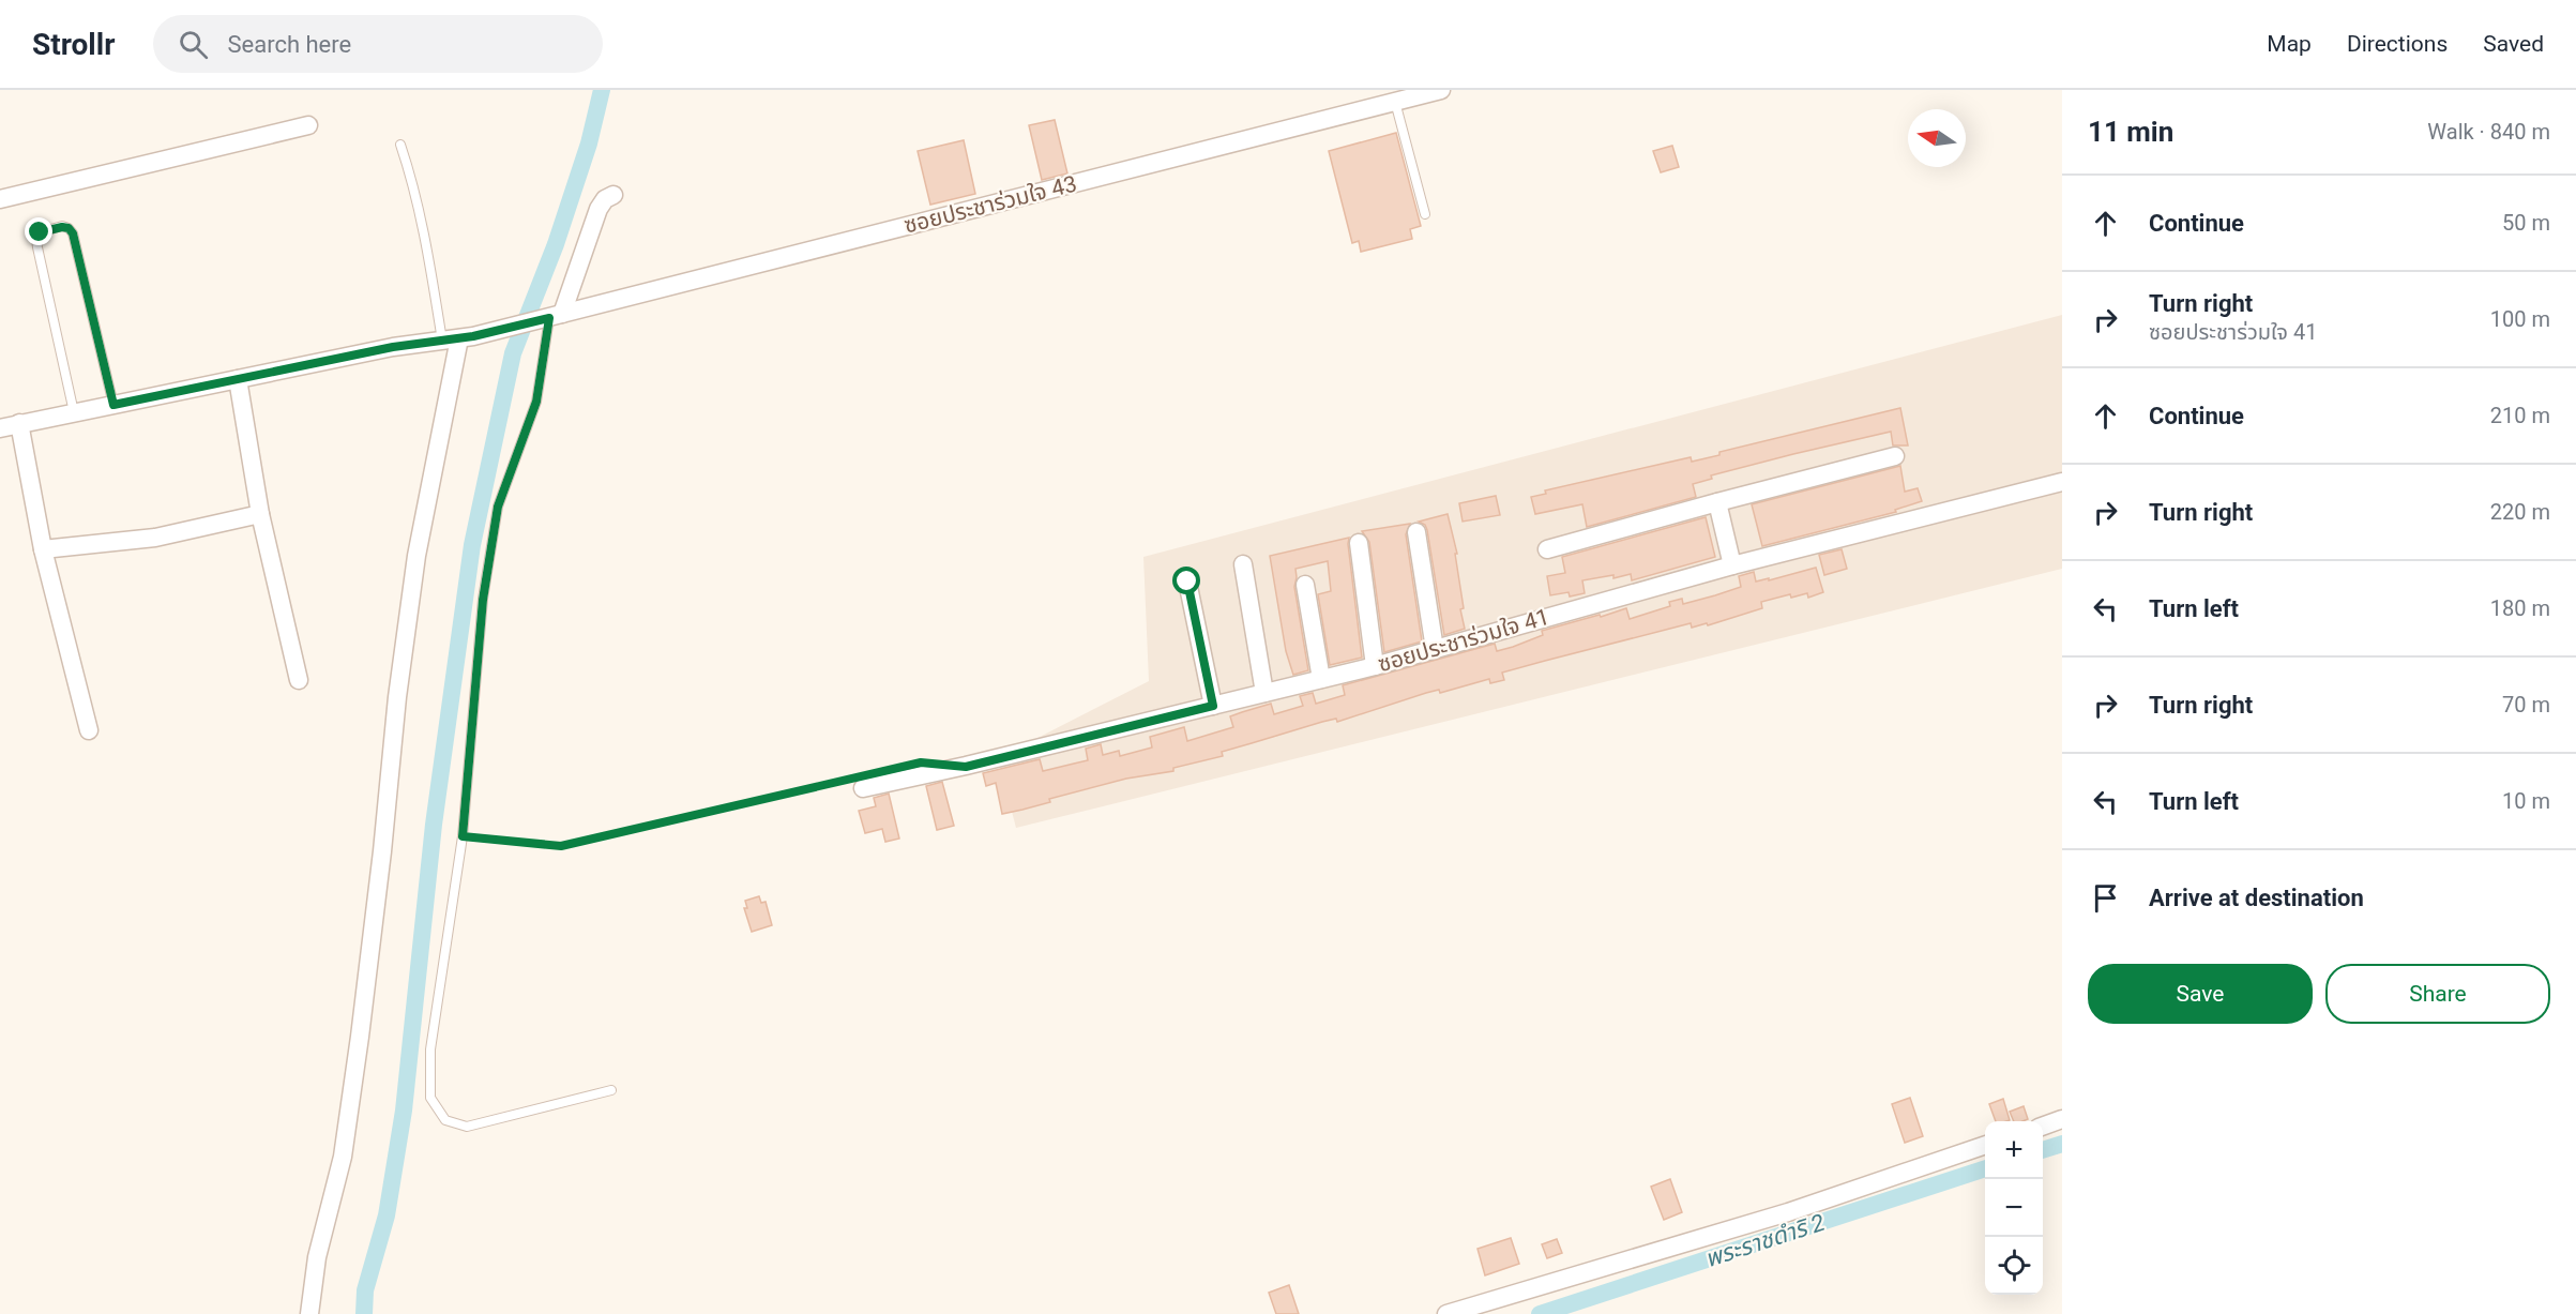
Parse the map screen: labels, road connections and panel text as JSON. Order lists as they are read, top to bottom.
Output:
{
  "streets": {
    "street": ["ซอยประชาร่วมใจ 43", "ซอยประชาร่วมใจ 41"]
  },
  "water": ["พระราชดำริ 2"],
  "north": "left",
  "page": {
    "header": "Strollr",
    "search": "Search here",
    "nav": ["Map", "Directions", "Saved"],
    "heading": ["11 min", "Walk · 840 m"],
    "list": [
      ["Continue", "50 m"],
      ["Turn right", "ซอยประชาร่วมใจ 41", "100 m"],
      ["Continue", "210 m"],
      ["Turn right", "220 m"],
      ["Turn left", "180 m"],
      ["Turn right", "70 m"],
      ["Turn left", "10 m"],
      "Arrive at destination"
    ],
    "buttons": ["Save", "Share"],
    "map_buttons": ["+", "−"]
  }
}
